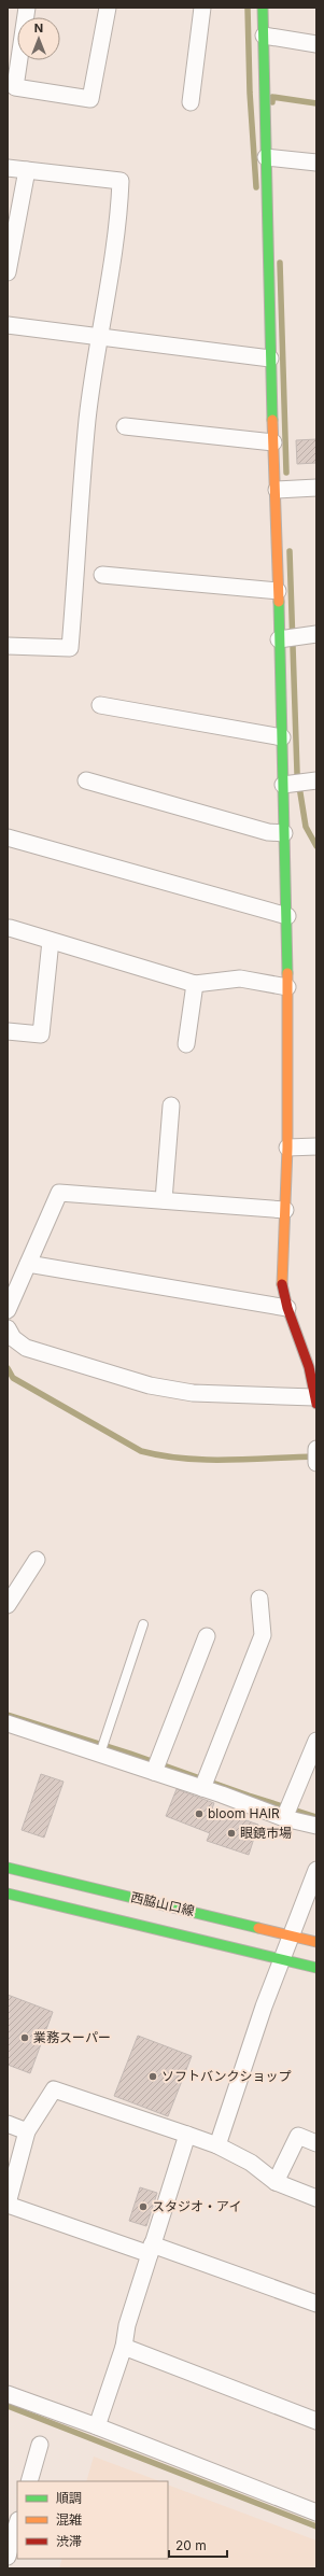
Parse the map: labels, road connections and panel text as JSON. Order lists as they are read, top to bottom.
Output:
{
  "streets": {
    "street": ["西脇山口線"]
  },
  "places": [
    "bloom HAIR",
    "眼鏡市場",
    "業務スーパー",
    "ソフトバンクショップ",
    "スタジオ・アイ"
  ],
  "legend": ["順調", "混雑", "渋滞"],
  "scale_bar": "20 m",
  "north": "top"
}
